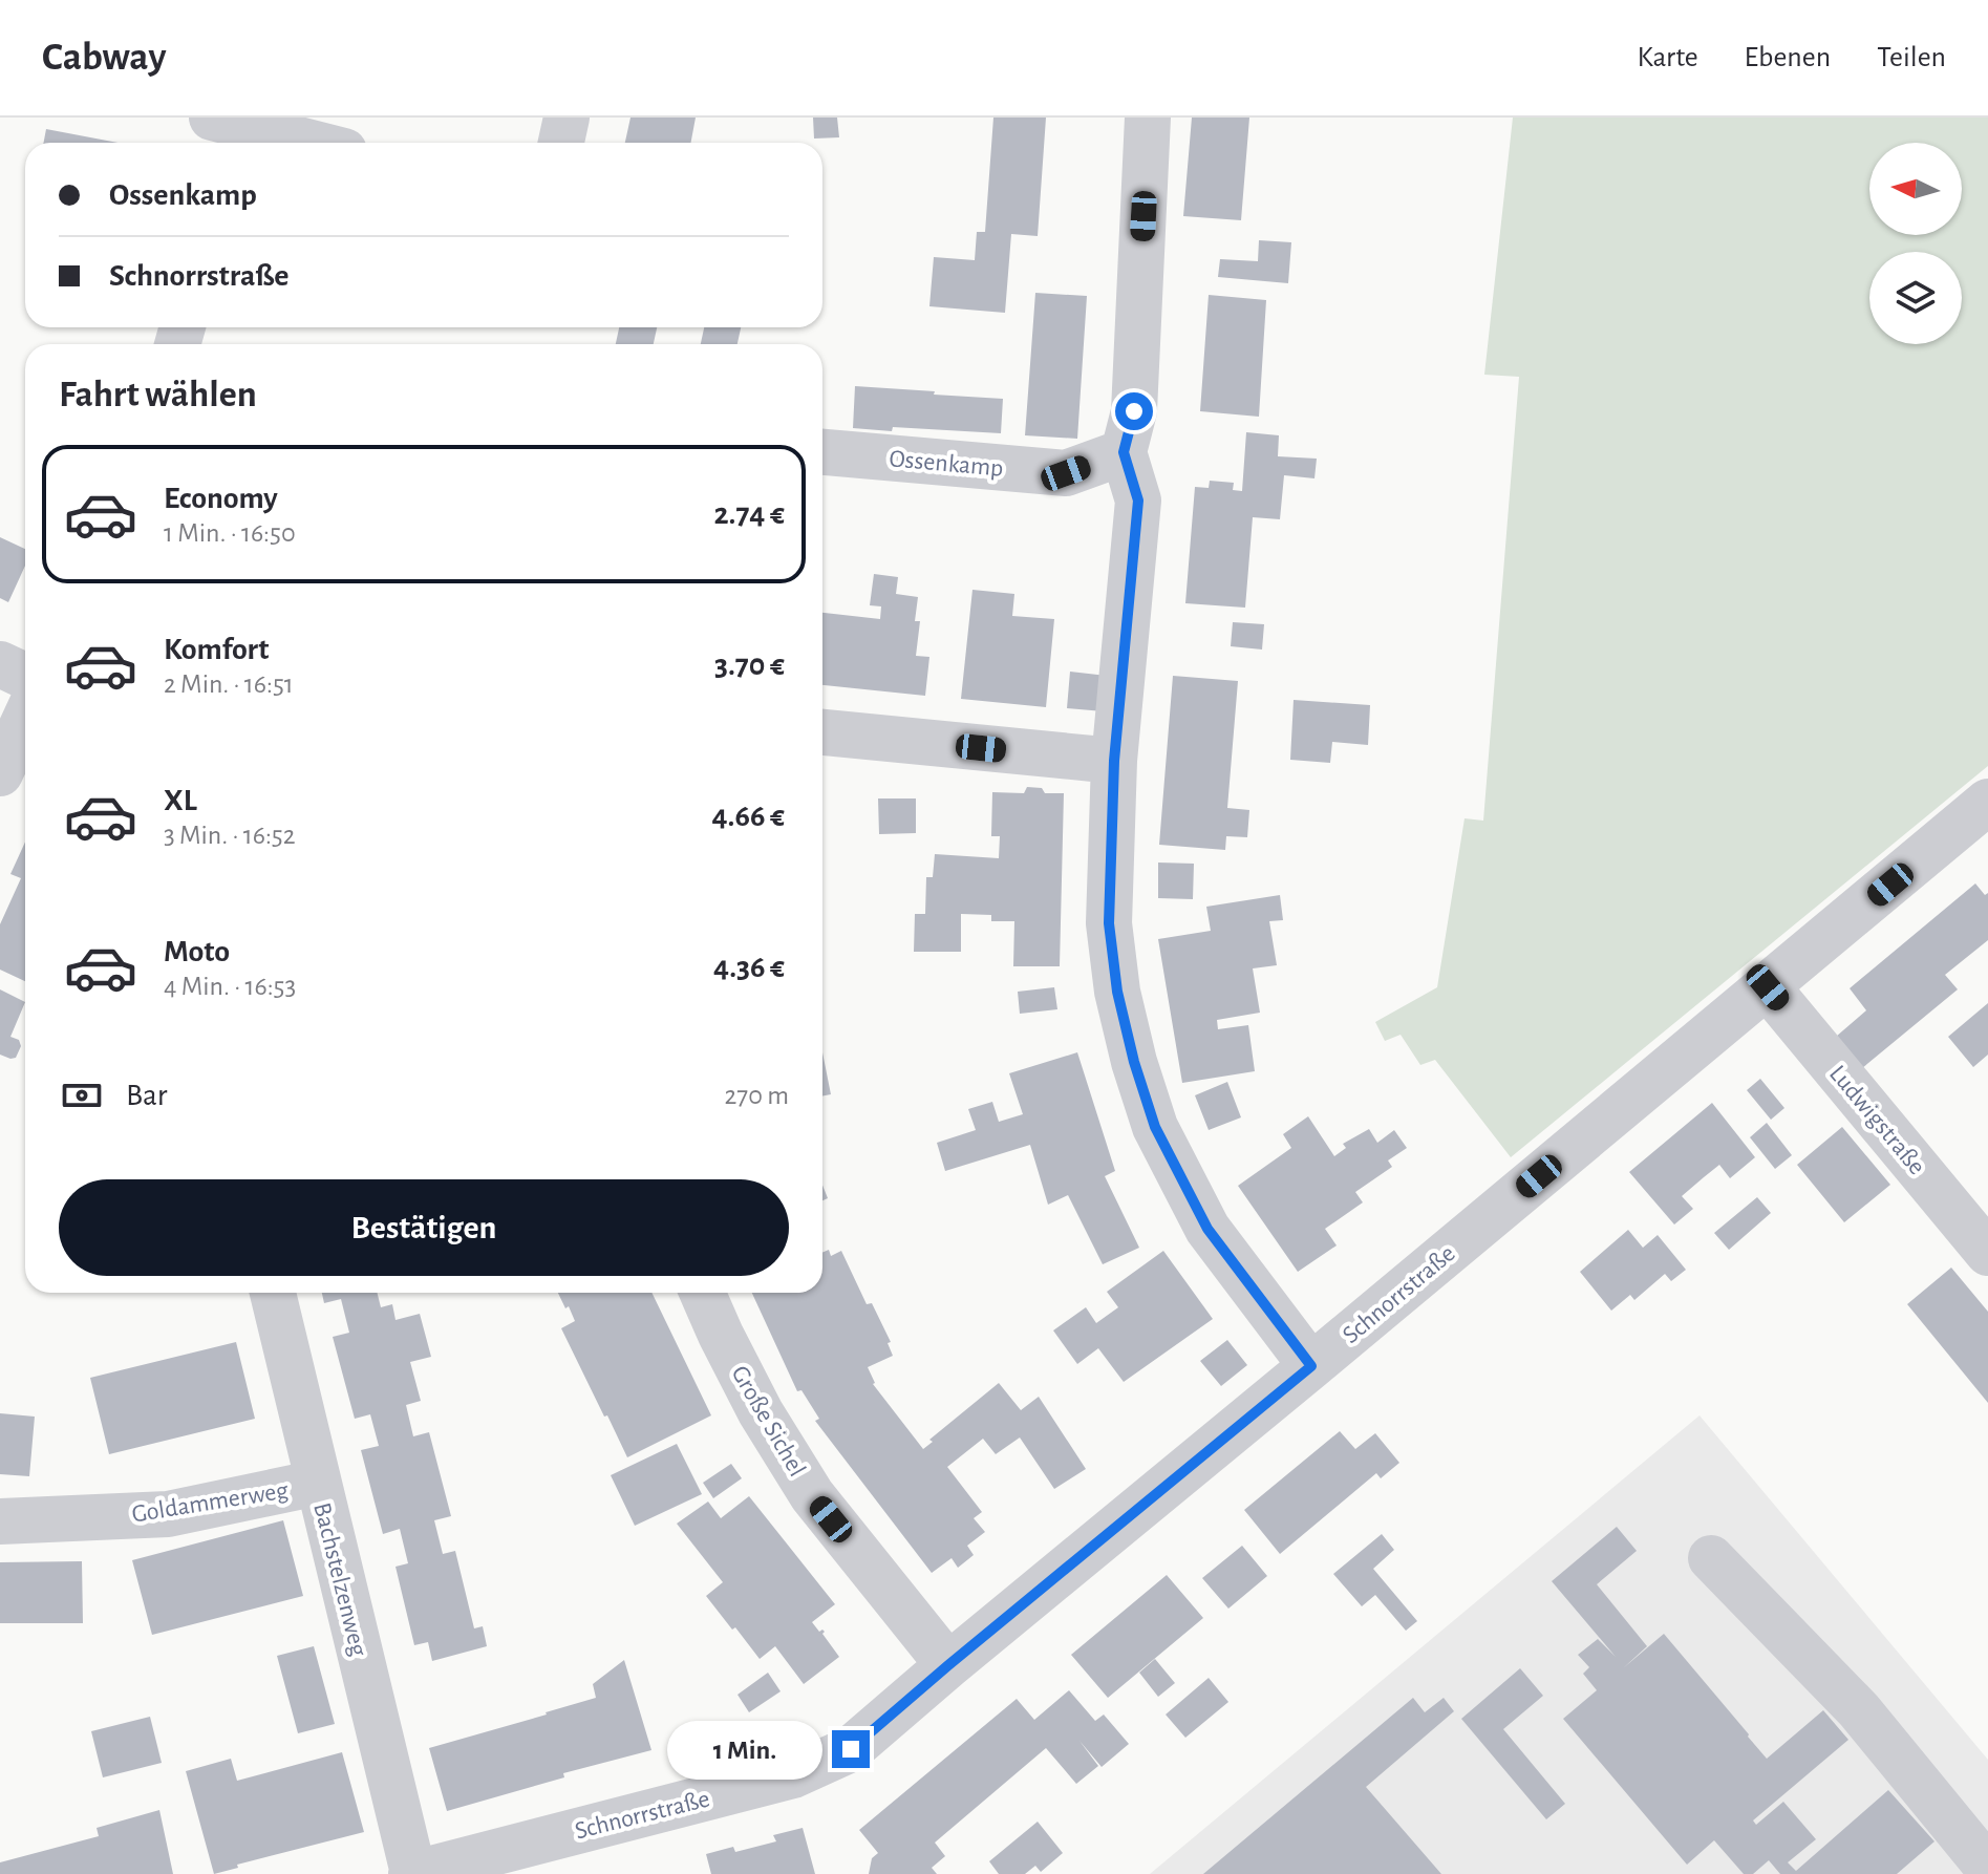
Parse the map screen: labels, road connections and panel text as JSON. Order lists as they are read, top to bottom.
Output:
{
  "streets": {
    "street": [
      "Ossenkamp",
      "Ludwigstraße",
      "Schnorrstraße",
      "Große Sichel",
      "Goldammerweg",
      "Bachstelzenweg"
    ]
  },
  "crossings": [
    ["Ludwigstraße", "Schnorrstraße"],
    ["Schnorrstraße", "Große Sichel"],
    ["Schnorrstraße", "Bachstelzenweg"],
    ["Goldammerweg", "Bachstelzenweg"]
  ],
  "north": "left",
  "page": {
    "header": "Cabway",
    "nav": ["Karte", "Ebenen", "Teilen"],
    "banner": ["Ossenkamp", "Schnorrstraße"],
    "heading": "Fahrt wählen",
    "list": [
      {
        "name": "Economy",
        "note": "1 Min. · 16:50",
        "value": "2.74 €"
      },
      {
        "name": "Komfort",
        "note": "2 Min. · 16:51",
        "value": "3.70 €"
      },
      {
        "name": "XL",
        "note": "3 Min. · 16:52",
        "value": "4.66 €"
      },
      {
        "name": "Moto",
        "note": "4 Min. · 16:53",
        "value": "4.36 €"
      }
    ],
    "pay": ["Bar", "270 m"],
    "buttons": "Bestätigen",
    "bubble": "1 Min."
  }
}
